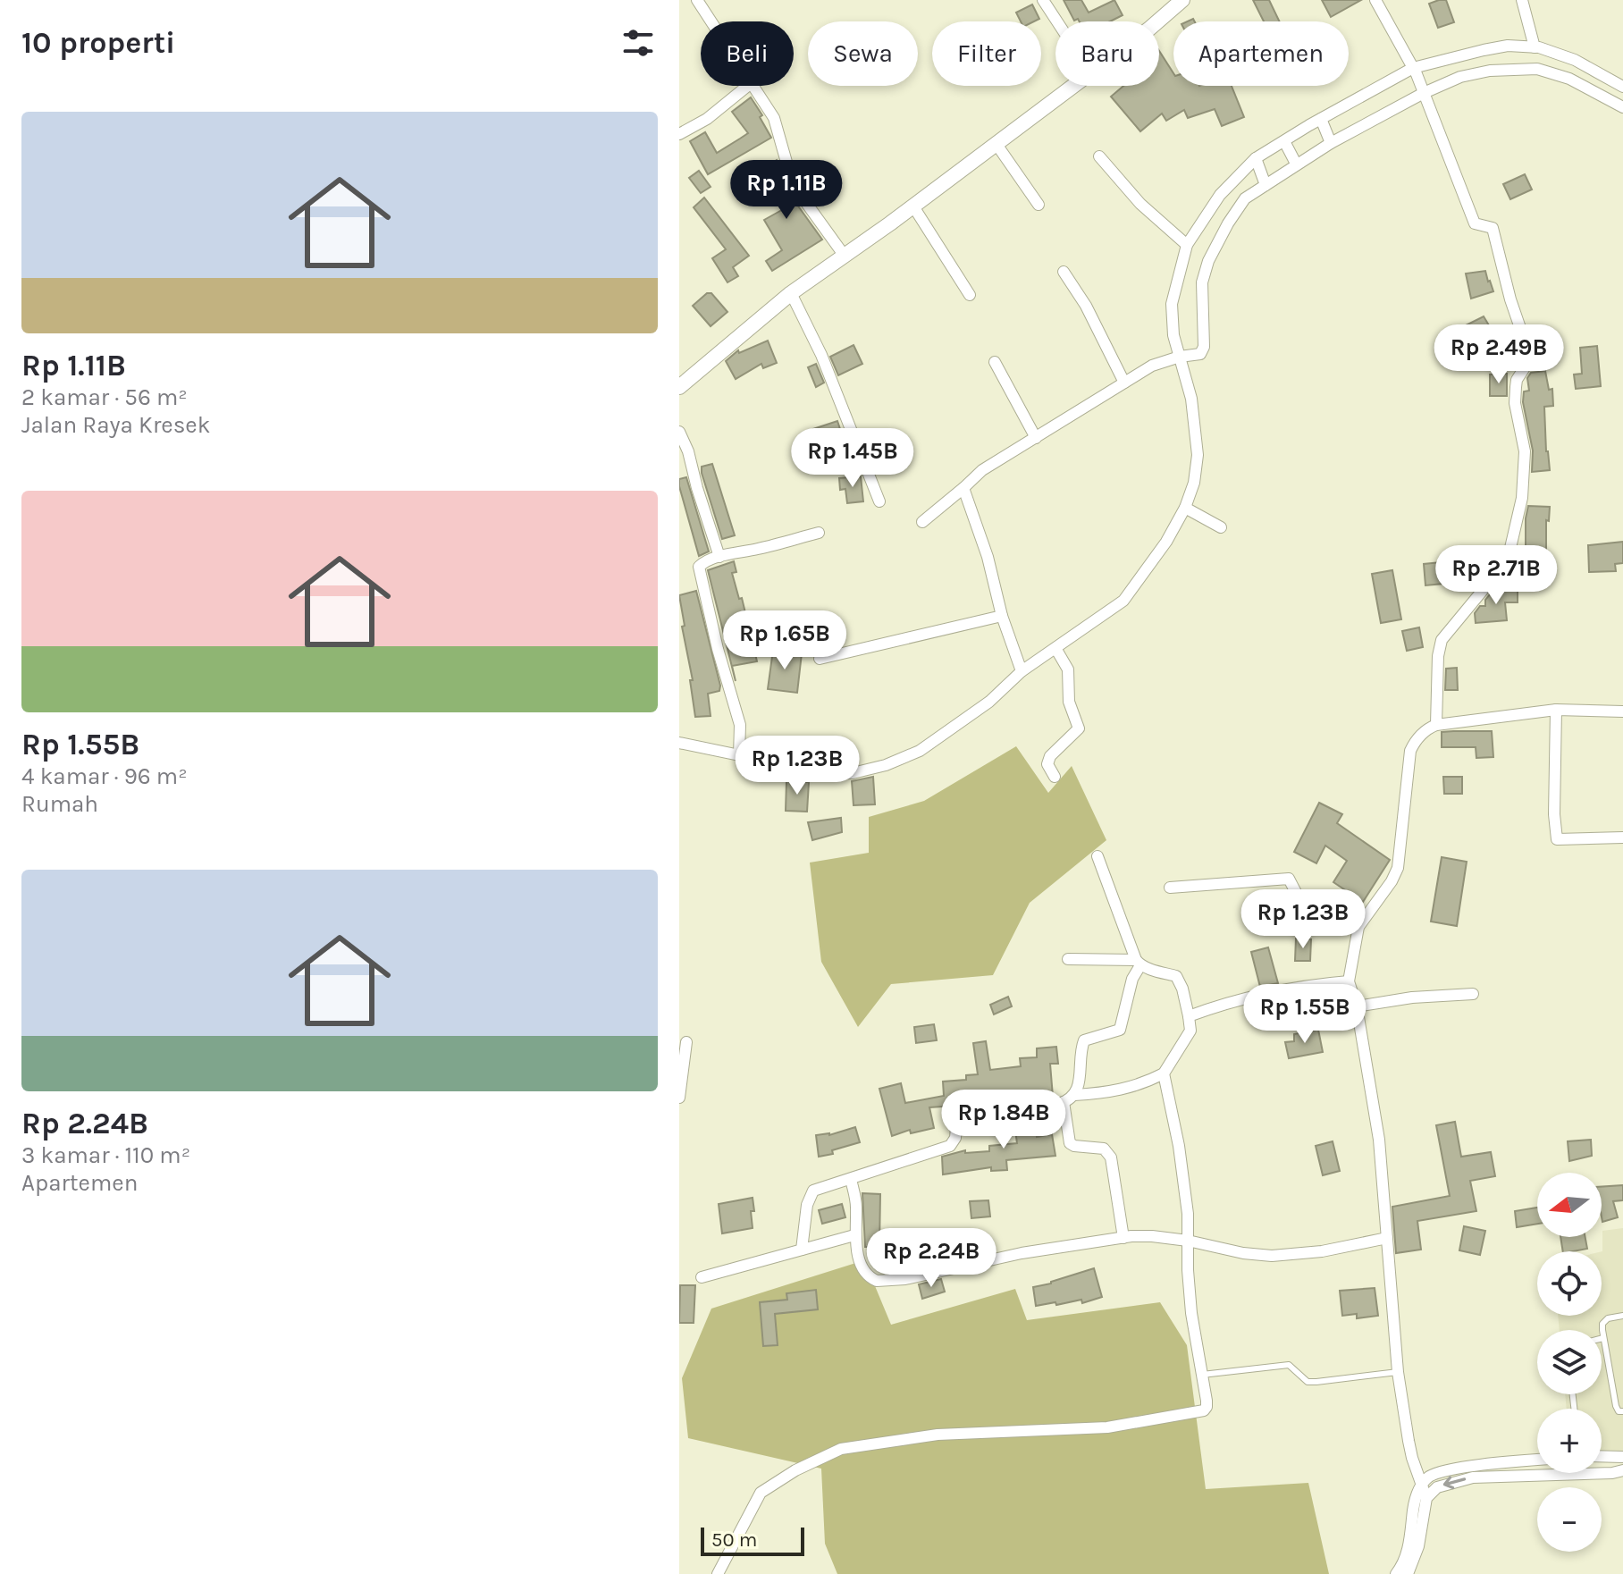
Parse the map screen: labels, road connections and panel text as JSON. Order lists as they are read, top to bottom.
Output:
{
  "scale_bar": "50 m",
  "north": "left",
  "page": {
    "heading": "10 properti",
    "chip": [
      "Beli",
      "Sewa",
      "Filter",
      "Baru",
      "Apartemen"
    ],
    "list": [
      {
        "name": "Rp 1.11B",
        "note": "2 kamar · 56 m² · Jalan Raya Kresek"
      },
      {
        "name": "Rp 1.55B",
        "note": "4 kamar · 96 m² · Rumah"
      },
      {
        "name": "Rp 2.24B",
        "note": "3 kamar · 110 m² · Apartemen"
      }
    ],
    "price": [
      "Rp 1.11B",
      "Rp 2.49B",
      "Rp 1.45B",
      "Rp 2.71B",
      "Rp 1.65B",
      "Rp 1.23B",
      "Rp 1.23B",
      "Rp 1.55B",
      "Rp 1.84B",
      "Rp 2.24B"
    ],
    "map_buttons": ["+", "−"],
    "scale": "50 m"
  }
}
